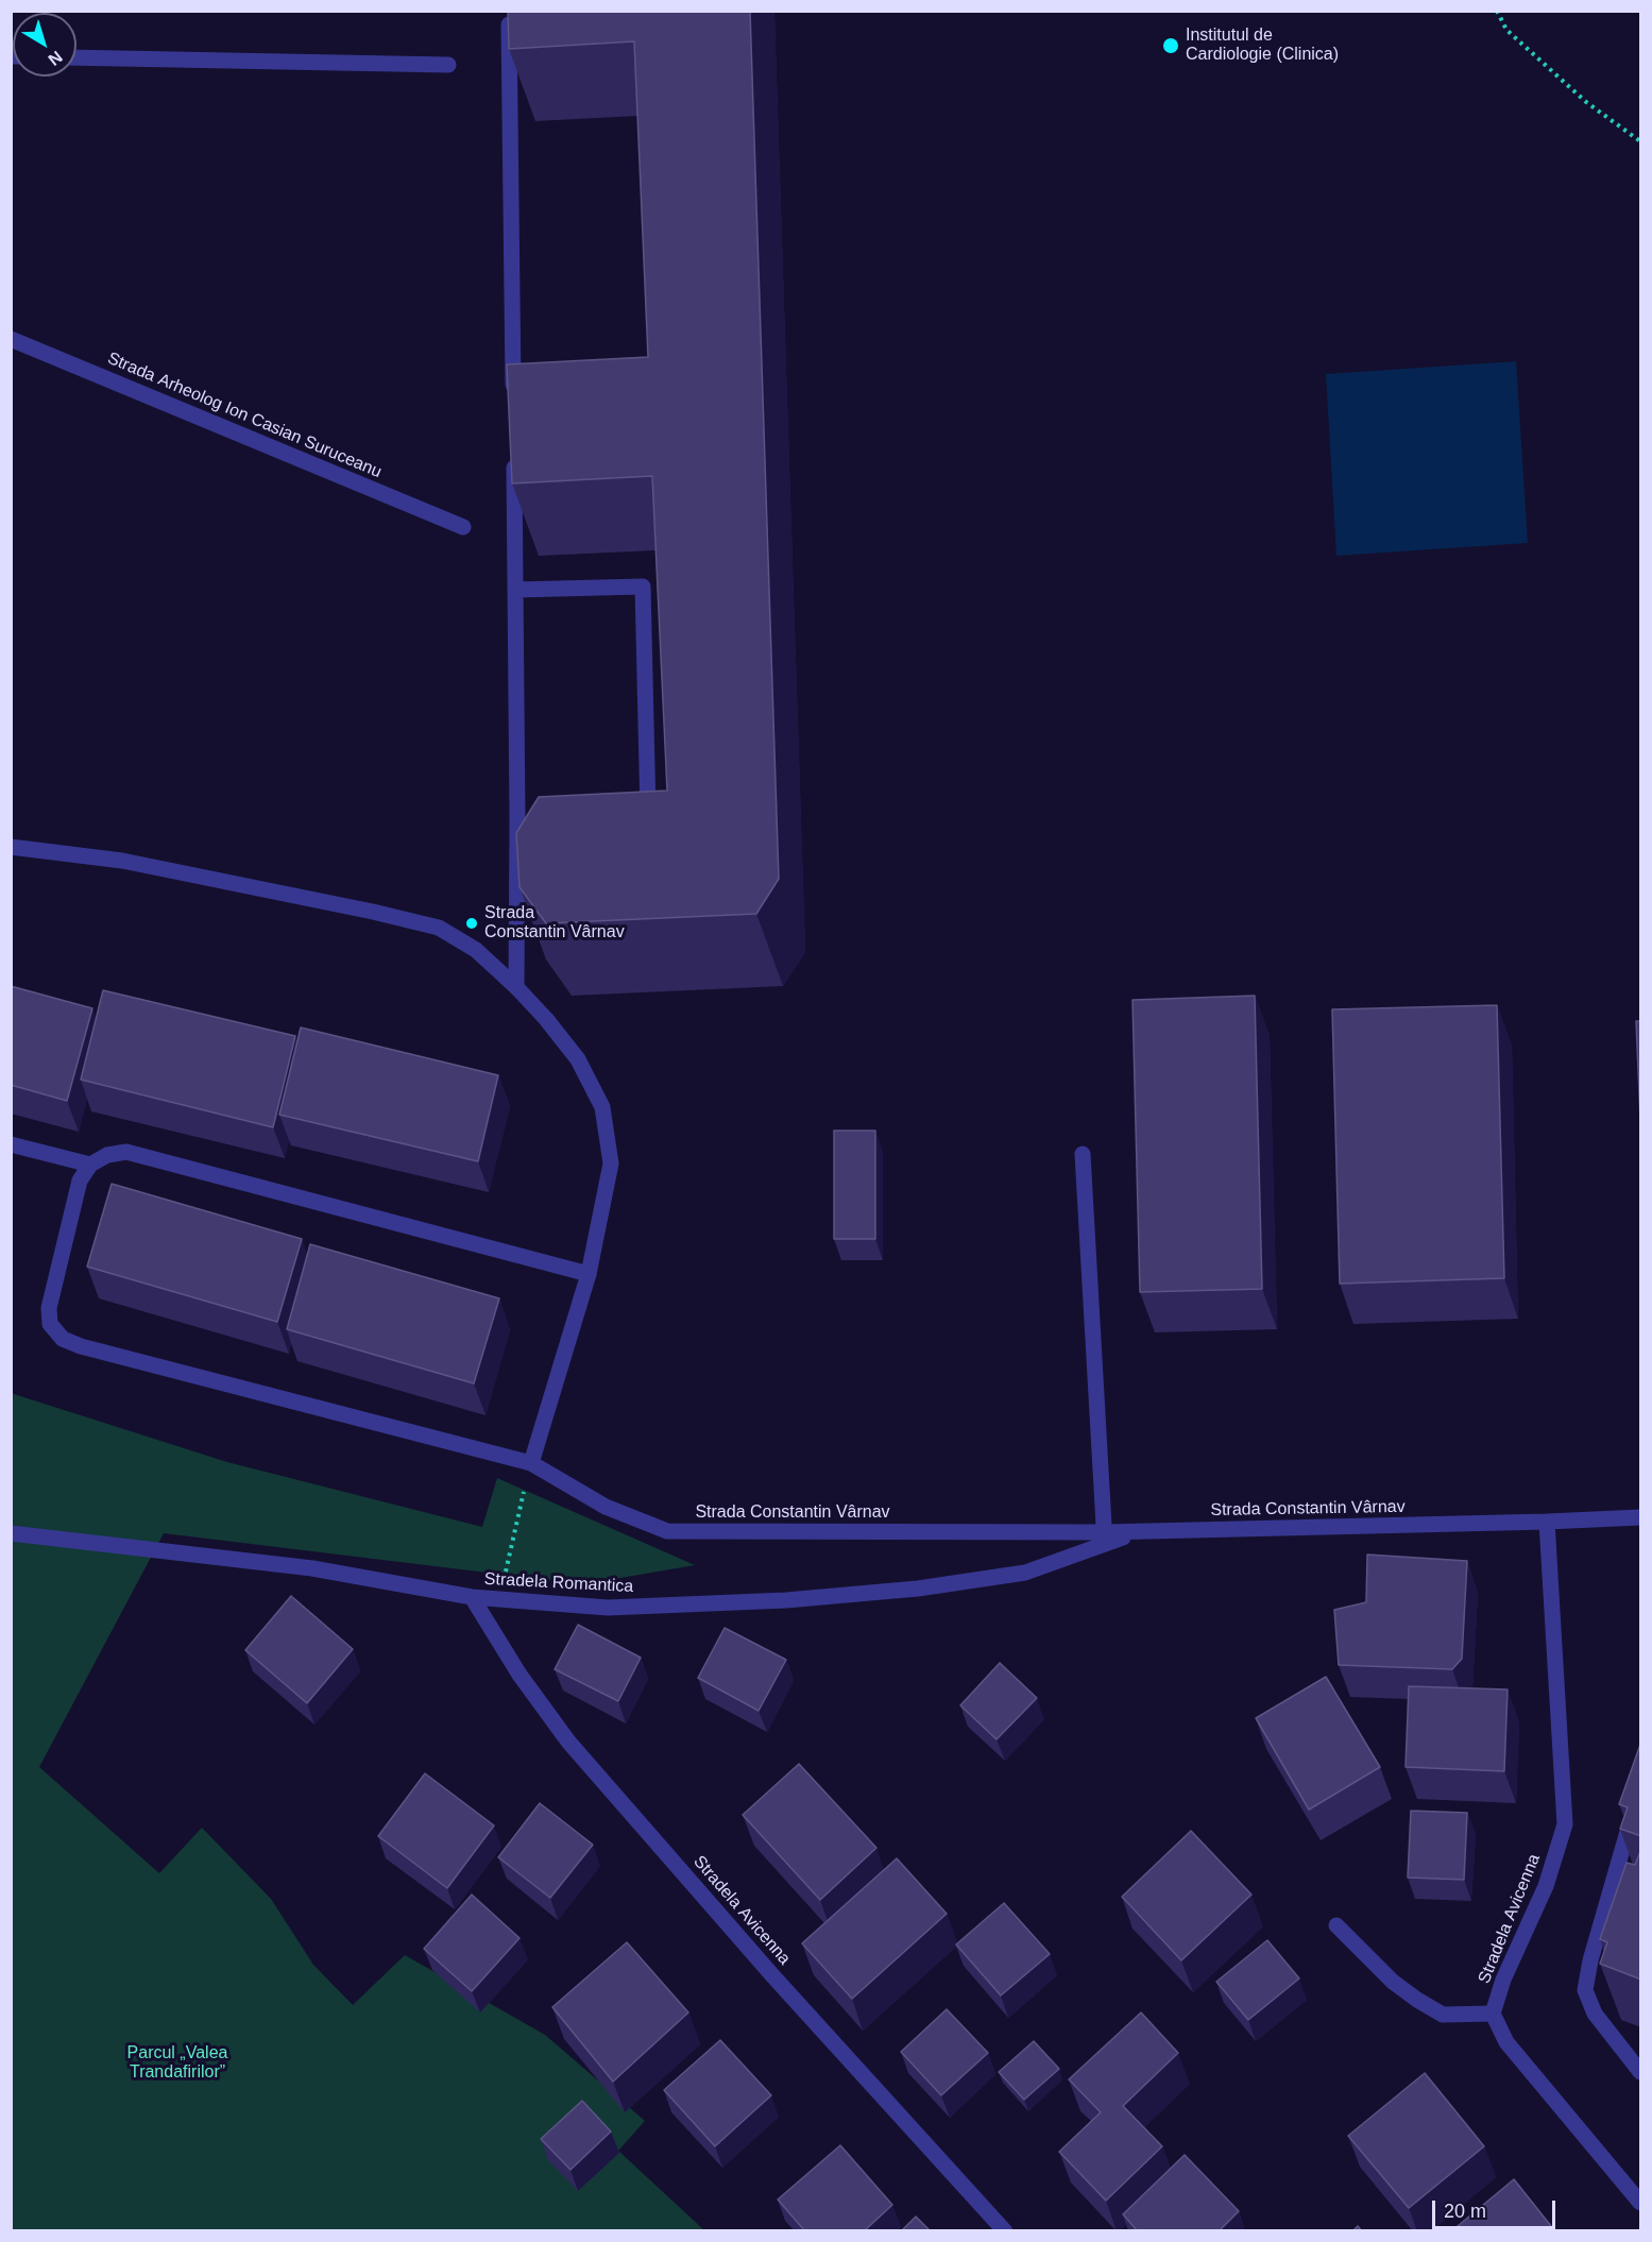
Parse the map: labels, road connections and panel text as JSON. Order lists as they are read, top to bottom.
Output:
{
  "streets": {
    "street": [
      "Strada Arheolog Ion Casian Suruceanu",
      "Strada Constantin Vârnav",
      "Stradela Romantica",
      "Stradela Avicenna"
    ]
  },
  "crossings": [
    ["Strada Constantin Vârnav", "Stradela Romantica"],
    ["Strada Constantin Vârnav", "Stradela Avicenna"],
    ["Stradela Romantica", "Stradela Avicenna"]
  ],
  "parks": ["Parcul „Valea Trandafirilor”"],
  "places": ["Institutul de Cardiologie (Clinica)", "Strada Constantin Vârnav"],
  "scale_bar": "20 m",
  "north": "bottom right"
}
